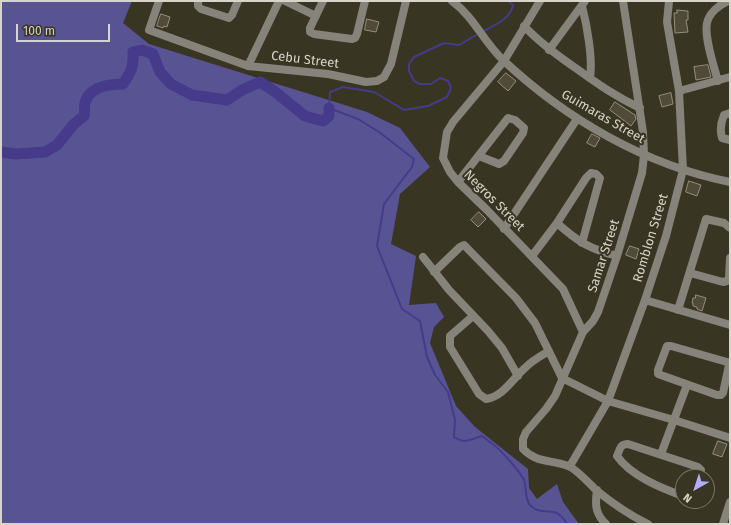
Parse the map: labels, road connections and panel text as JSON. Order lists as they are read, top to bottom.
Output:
{
  "streets": {
    "street": [
      "Cebu Street",
      "Guimaras Street",
      "Negros Street",
      "Romblon Street",
      "Samar Street"
    ]
  },
  "crossings": [
    ["Guimaras Street", "Negros Street"],
    ["Guimaras Street", "Romblon Street"],
    ["Guimaras Street", "Samar Street"],
    ["Negros Street", "Samar Street"],
    ["Romblon Street", "Samar Street"]
  ],
  "scale_bar": "100 m",
  "north": "bottom left"
}
